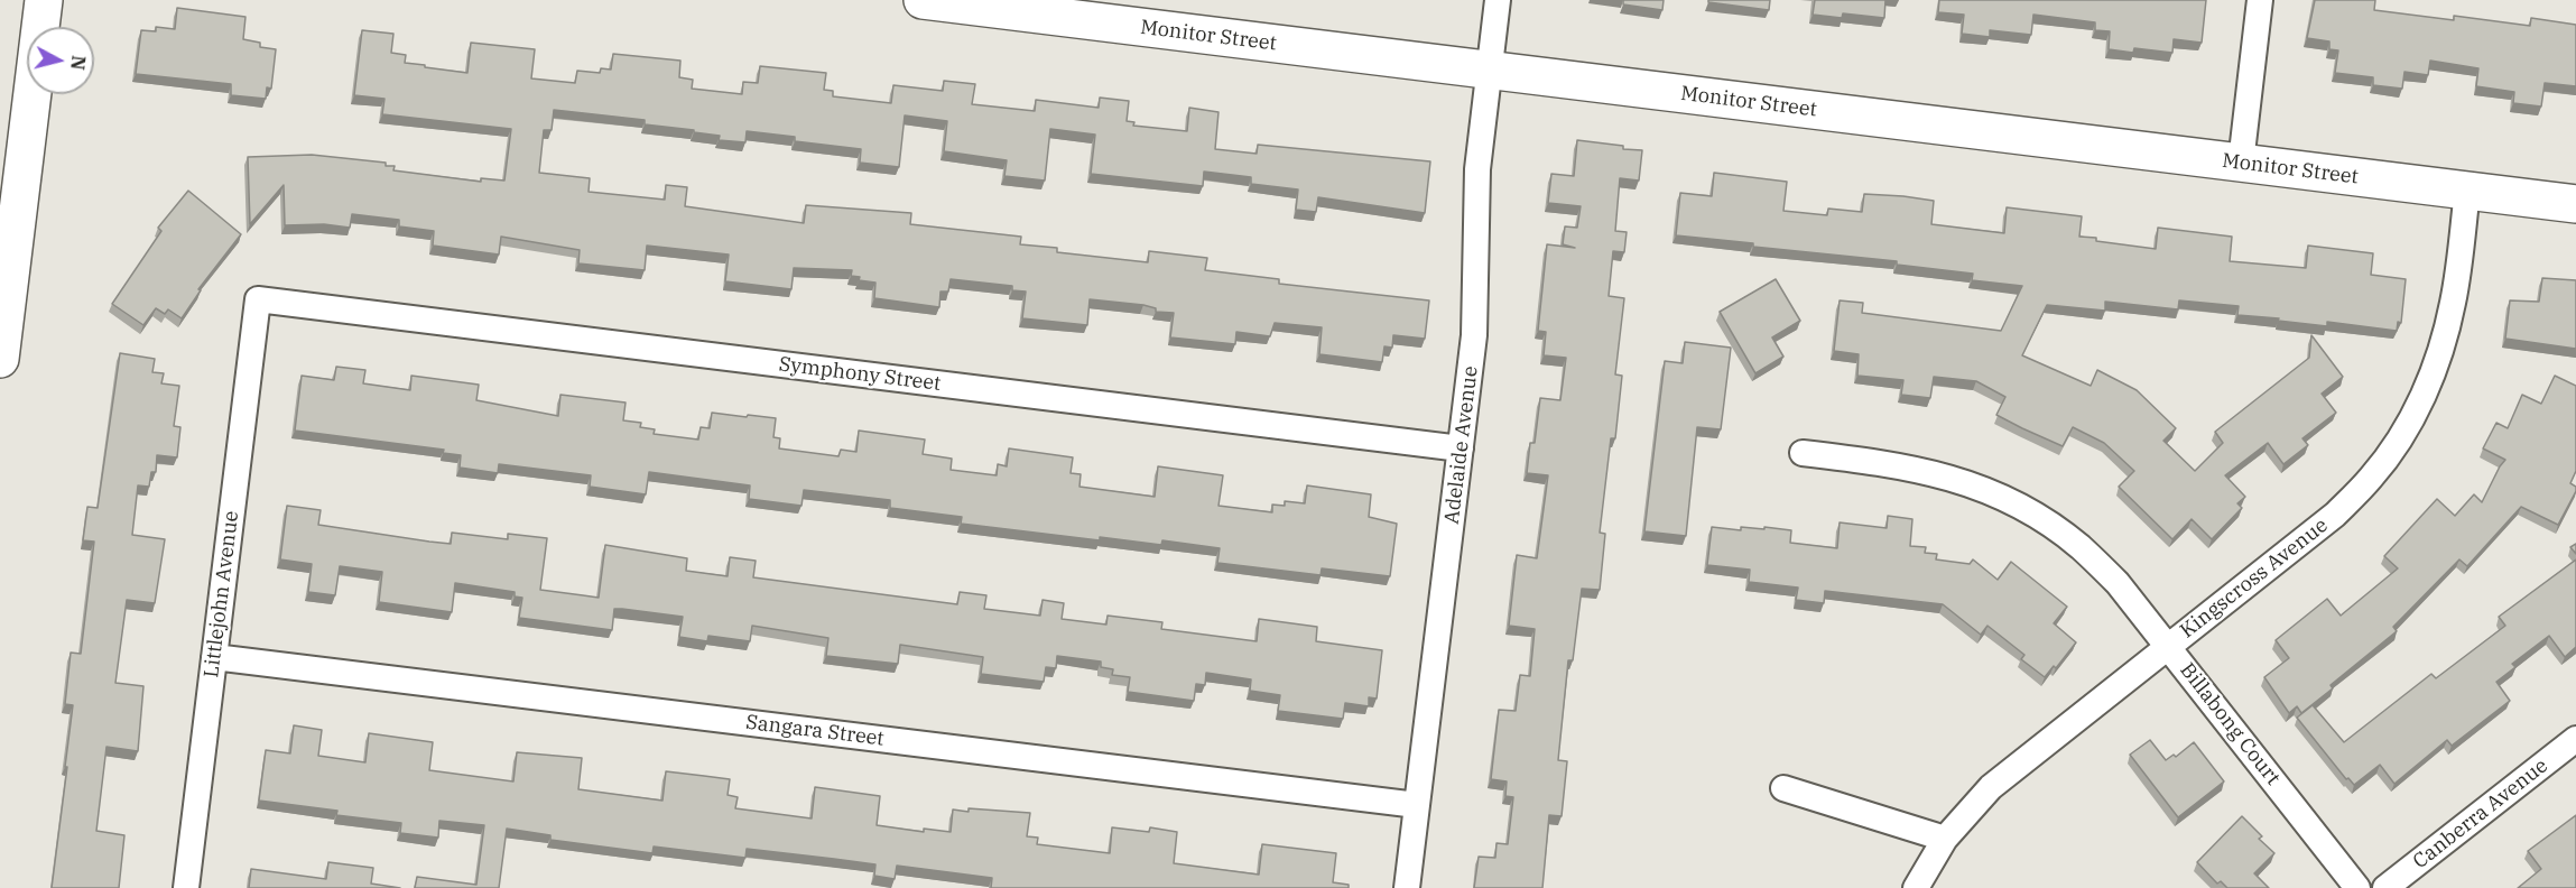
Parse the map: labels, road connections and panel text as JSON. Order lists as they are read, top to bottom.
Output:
{
  "streets": {
    "street": [
      "Monitor Street",
      "Symphony Street",
      "Adelaide Avenue",
      "Kingscross Avenue",
      "Littlejohn Avenue",
      "Billabong Court",
      "Sangara Street",
      "Canberra Avenue"
    ]
  },
  "crossings": [
    ["Monitor Street", "Adelaide Avenue"],
    ["Monitor Street", "Kingscross Avenue"],
    ["Symphony Street", "Adelaide Avenue"],
    ["Symphony Street", "Littlejohn Avenue"],
    ["Adelaide Avenue", "Sangara Street"],
    ["Kingscross Avenue", "Billabong Court"],
    ["Littlejohn Avenue", "Sangara Street"]
  ],
  "north": "right"
}
